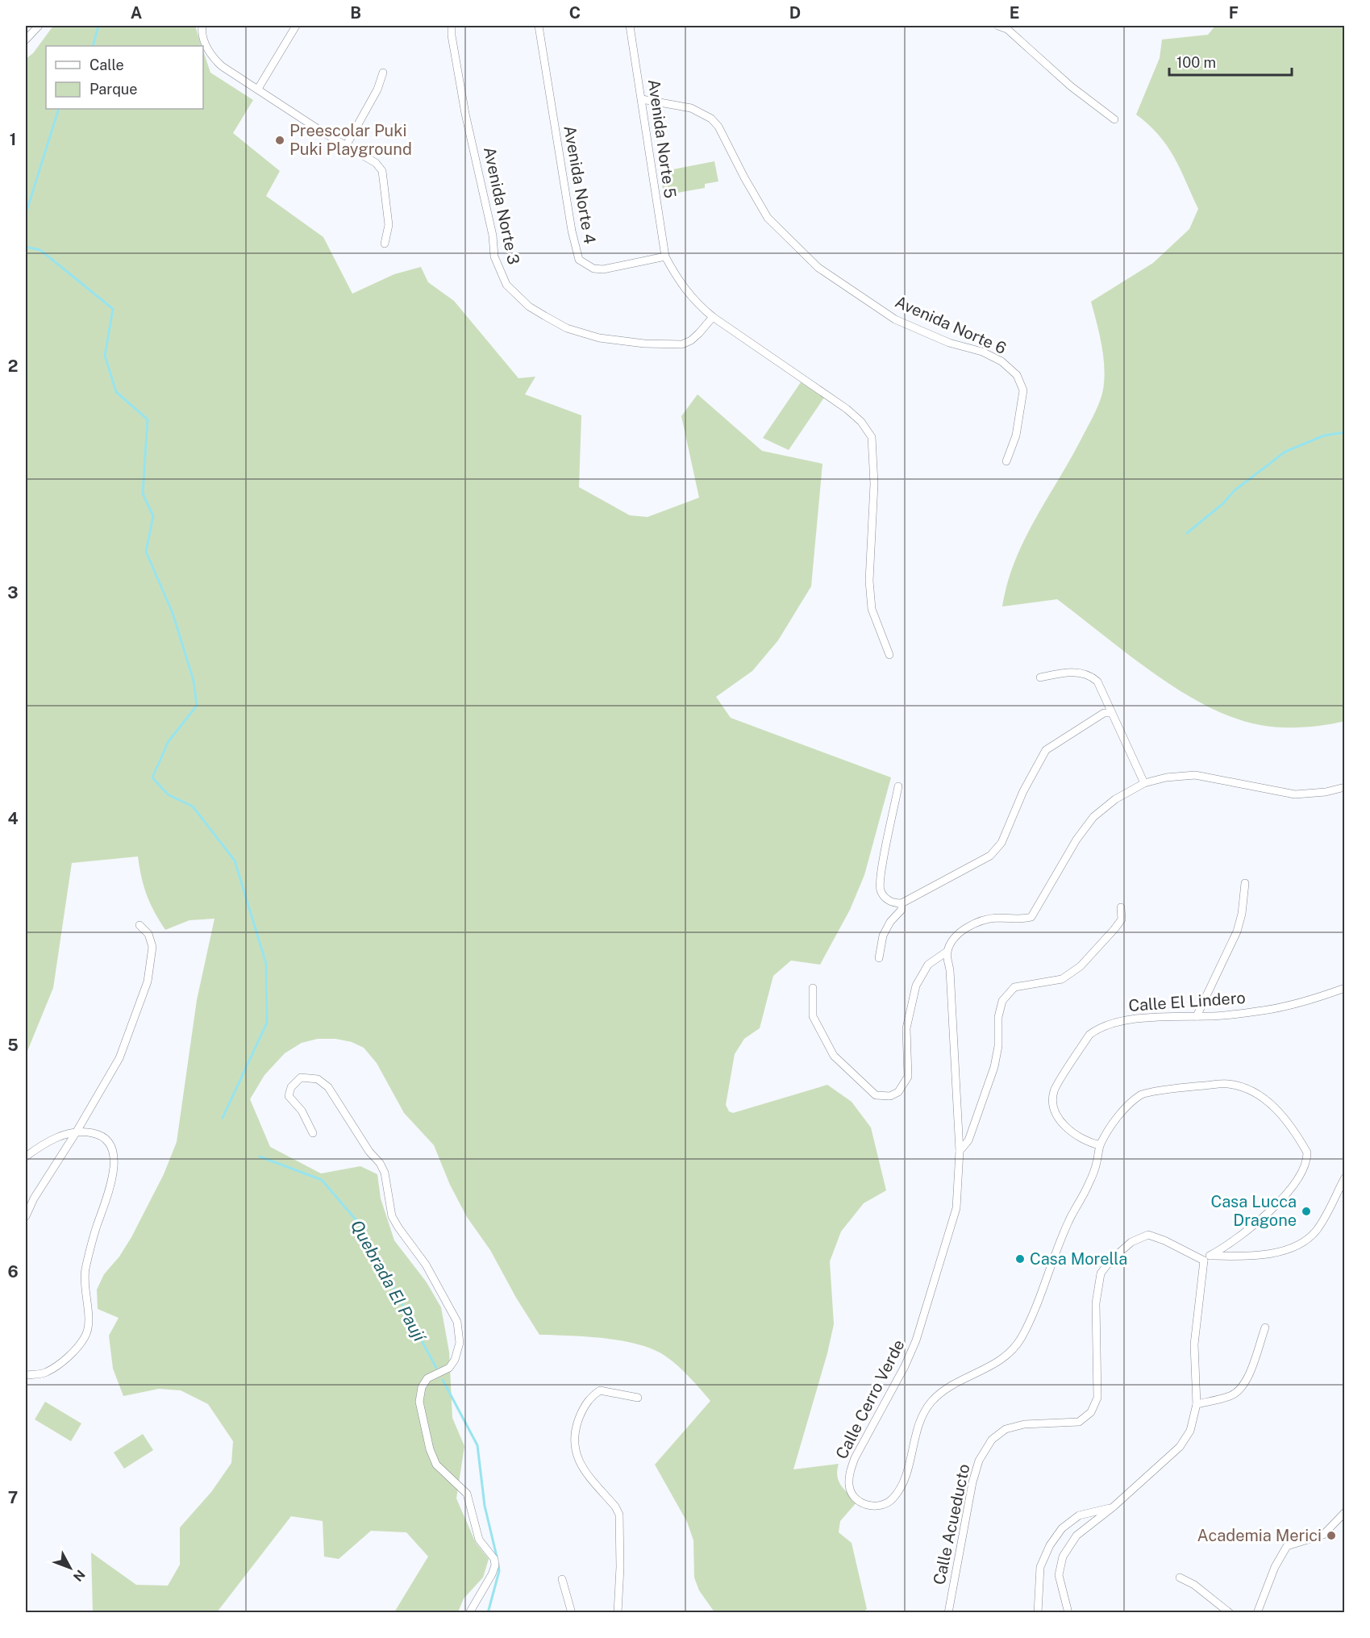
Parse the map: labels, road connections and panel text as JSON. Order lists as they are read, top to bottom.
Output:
{
  "streets": {
    "street": [
      "Avenida Norte 5",
      "Avenida Norte 4",
      "Avenida Norte 3",
      "Avenida Norte 6",
      "Calle El Lindero",
      "Calle Cerro Verde",
      "Calle Acueducto"
    ]
  },
  "crossings": [
    ["Avenida Norte 5", "Avenida Norte 4"],
    ["Avenida Norte 5", "Avenida Norte 6"],
    ["Calle El Lindero", "Calle Cerro Verde"],
    ["Calle Cerro Verde", "Calle Acueducto"]
  ],
  "water": ["Quebrada El Paují"],
  "places": [
    "Preescolar Puki Puki Playground",
    "Casa Lucca Dragone",
    "Casa Morella",
    "Academia Merici"
  ],
  "legend": ["Calle", "Parque"],
  "scale_bar": "100 m",
  "north": "bottom right",
  "grid": {
    "columns": [
      "A",
      "B",
      "C",
      "D",
      "E",
      "F"
    ],
    "rows": [
      "1",
      "2",
      "3",
      "4",
      "5",
      "6",
      "7"
    ]
  }
}
